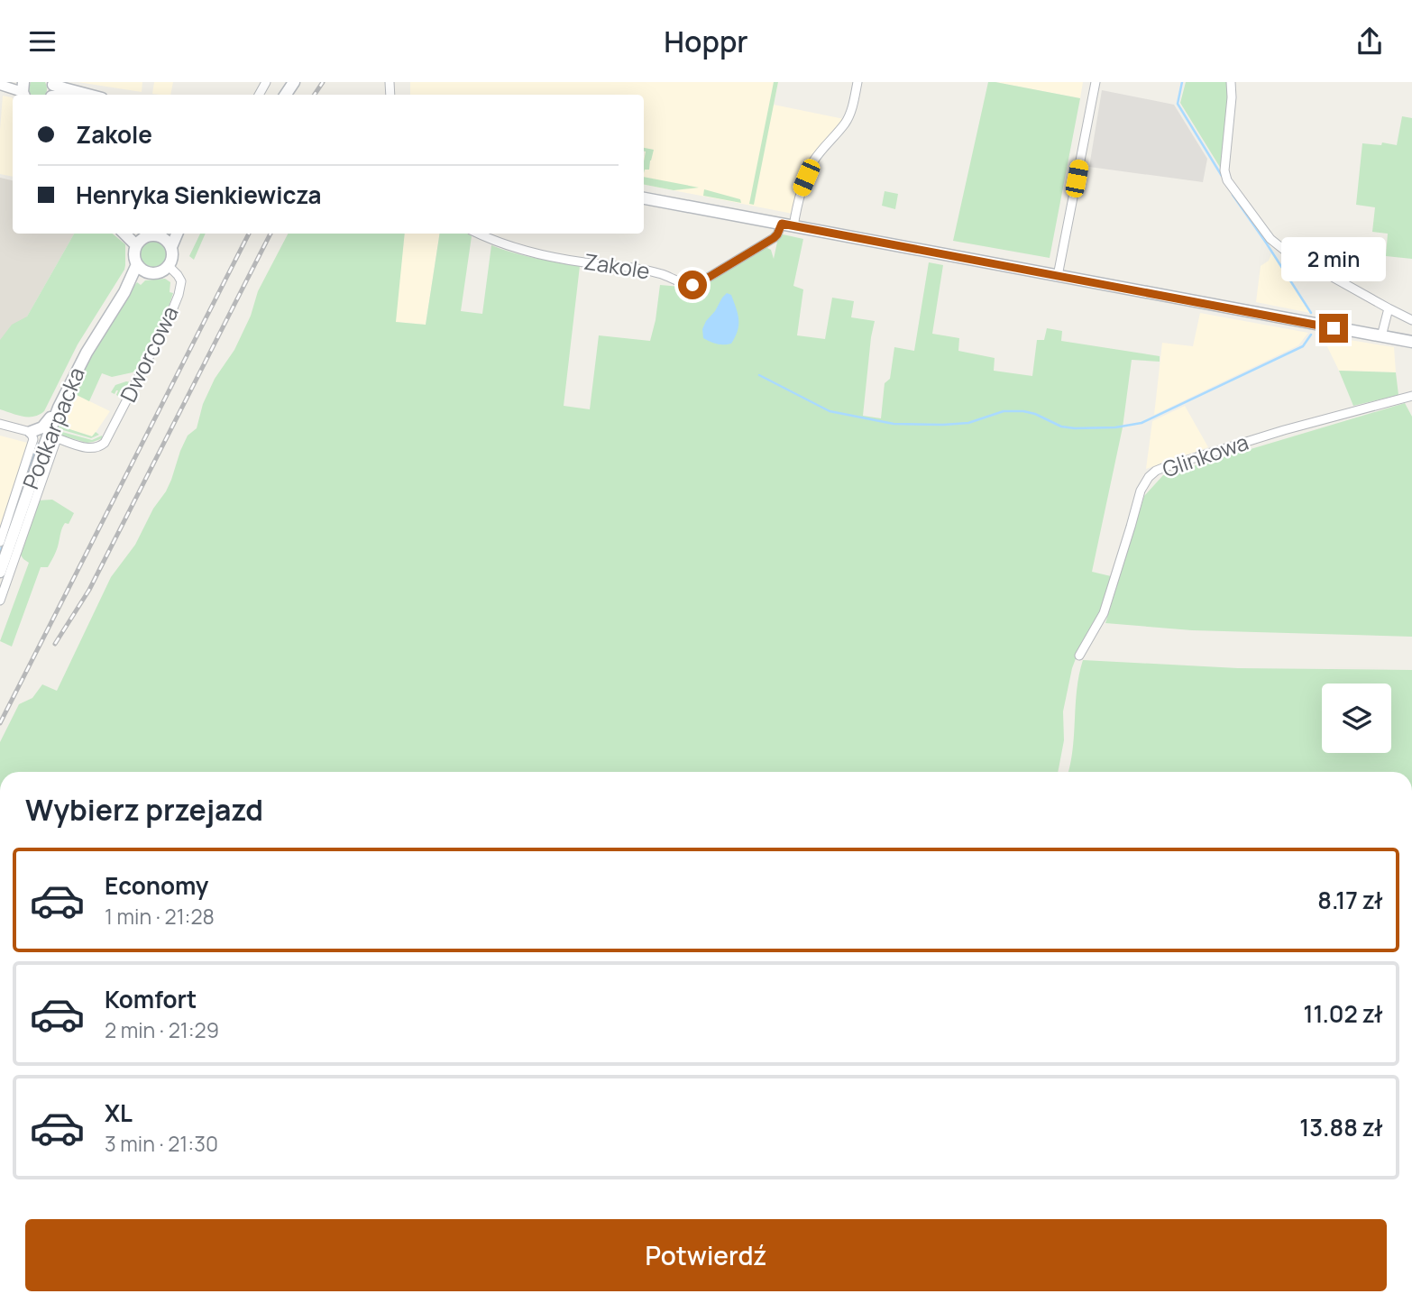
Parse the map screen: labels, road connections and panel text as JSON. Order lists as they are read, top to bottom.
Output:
{
  "streets": {
    "main road": ["Podkarpacka"],
    "street": ["Zakole", "Dworcowa", "Glinkowa"]
  },
  "crossings": [
    ["Dworcowa", "Podkarpacka"]
  ],
  "page": {
    "header": "Hoppr",
    "banner": ["Zakole", "Henryka Sienkiewicza"],
    "bubble": "2 min",
    "heading": "Wybierz przejazd",
    "list": [
      {
        "name": "Economy",
        "note": "1 min · 21:28",
        "value": "8.17 zł"
      },
      {
        "name": "Komfort",
        "note": "2 min · 21:29",
        "value": "11.02 zł"
      },
      {
        "name": "XL",
        "note": "3 min · 21:30",
        "value": "13.88 zł"
      }
    ],
    "buttons": "Potwierdź"
  }
}
